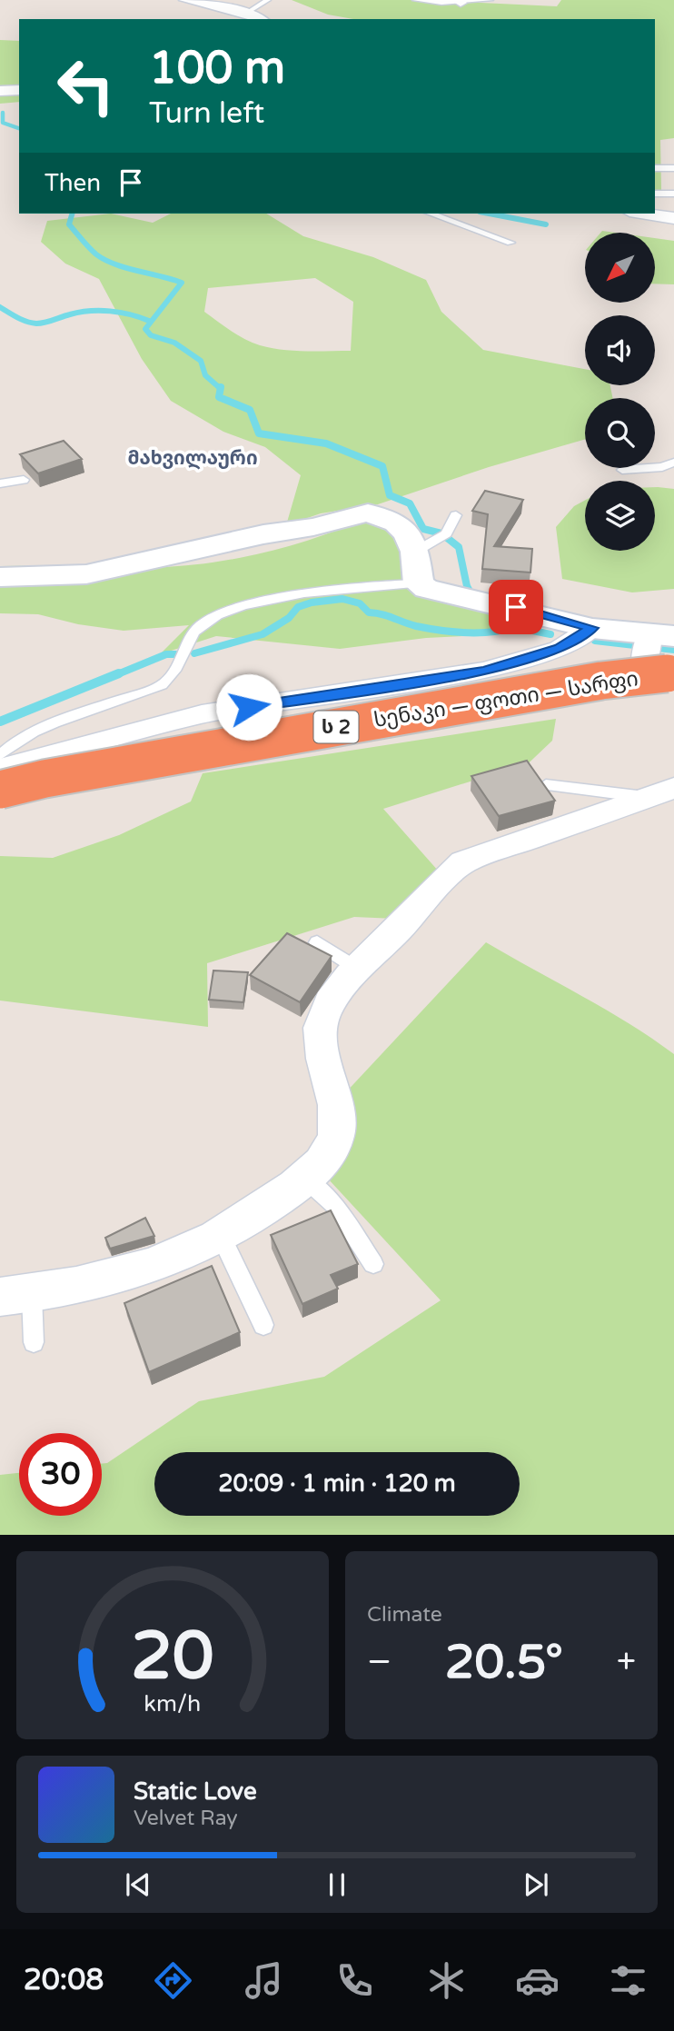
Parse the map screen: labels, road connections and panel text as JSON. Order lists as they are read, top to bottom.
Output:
{
  "streets": {
    "highway": ["სენაკი — ფოთი — სარფი", "ს 2"]
  },
  "districts": ["მახვილაური"],
  "north": "bottom left",
  "page": {
    "turn": ["100 m", "Turn left"],
    "then": "Then",
    "limit": "30",
    "trip": "20:09 · 1 min · 120 m",
    "tile": "Climate",
    "heat": ["−", "20.5°", "+"],
    "song": ["Static Love", "Velvet Ray"],
    "tabs": "20:08",
    "gauge": ["20", "km/h"]
  }
}
